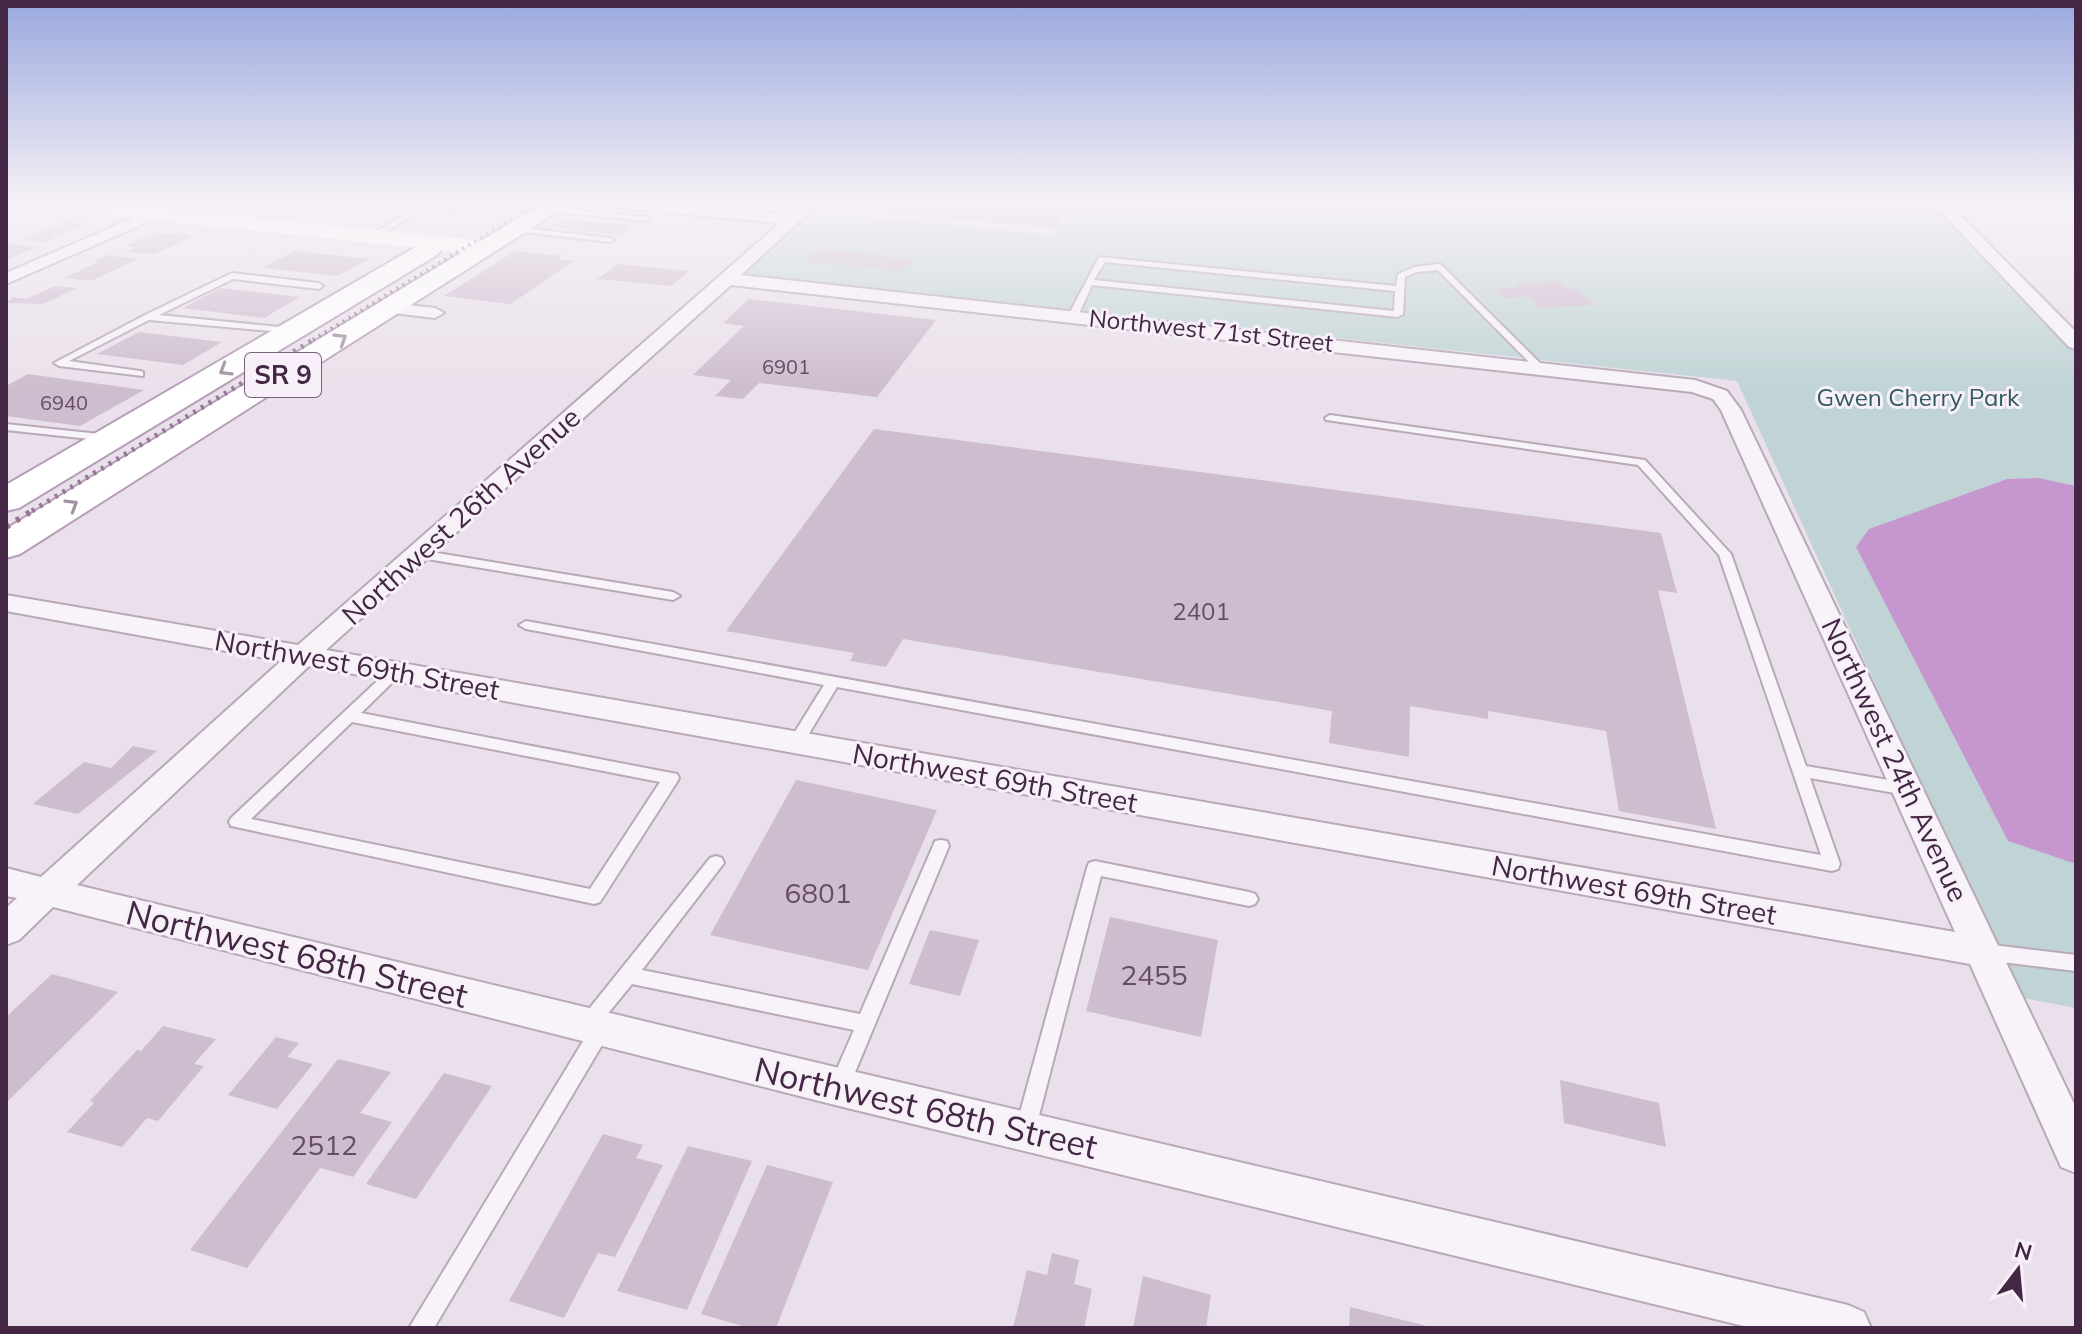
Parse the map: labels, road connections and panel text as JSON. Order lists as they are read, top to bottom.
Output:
{
  "streets": {
    "main road": ["SR 9"],
    "street": [
      "Northwest 71st Street",
      "Northwest 26th Avenue",
      "Northwest 69th Street",
      "Northwest 24th Avenue",
      "Northwest 68th Street"
    ]
  },
  "crossings": [
    ["Northwest 71st Street", "Northwest 26th Avenue"],
    ["Northwest 71st Street", "Northwest 24th Avenue"],
    ["Northwest 26th Avenue", "Northwest 69th Street"],
    ["Northwest 26th Avenue", "Northwest 68th Street"],
    ["Northwest 69th Street", "Northwest 24th Avenue"]
  ],
  "parks": ["Gwen Cherry Park"],
  "house_numbers": [
    "6901",
    "6940",
    "2401",
    "6801",
    "2455",
    "2512"
  ],
  "north": "top"
}
